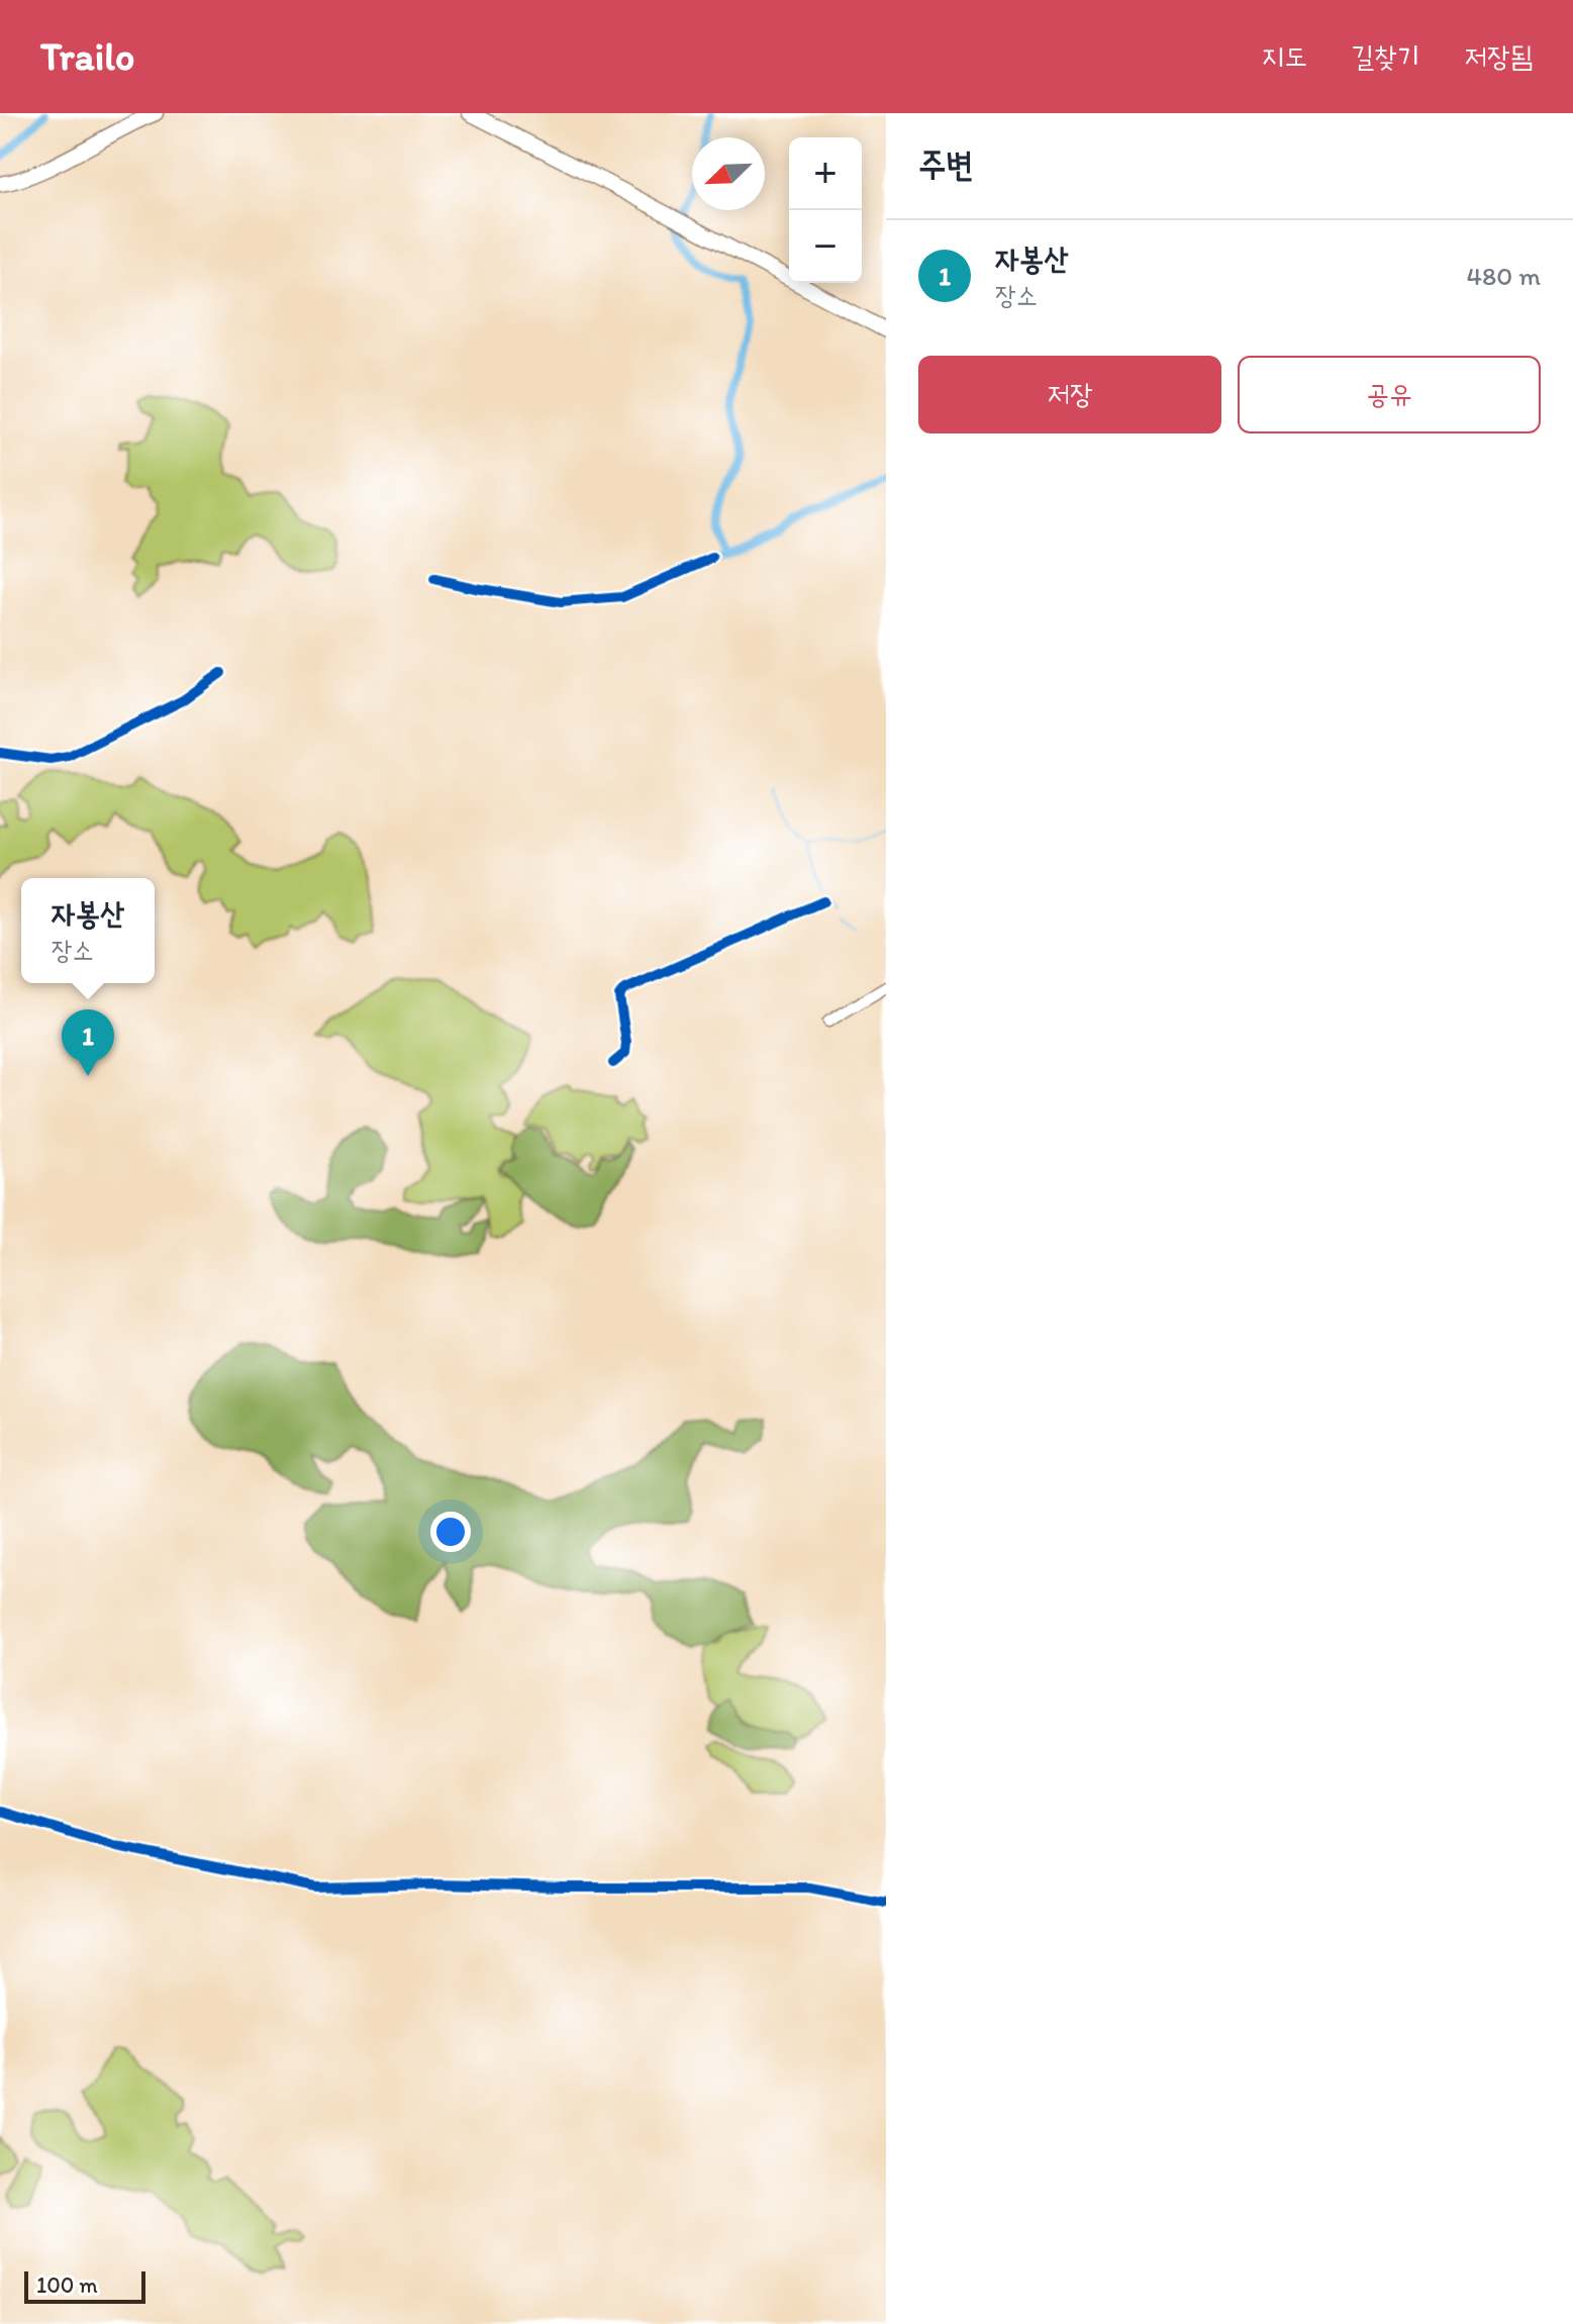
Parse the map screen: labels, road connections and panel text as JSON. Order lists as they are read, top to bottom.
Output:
{
  "scale_bar": "100 m",
  "north": "bottom left",
  "page": {
    "header": "Trailo",
    "nav": ["지도", "길찾기", "저장됨"],
    "heading": "주변",
    "map_buttons": ["+", "−"],
    "list": [
      {
        "mark": "1",
        "name": "자봉산",
        "note": "장소",
        "value": "480 m"
      }
    ],
    "buttons": ["저장", "공유"],
    "popup": ["자봉산", "장소"],
    "pins": "1",
    "scale": "100 m"
  }
}
